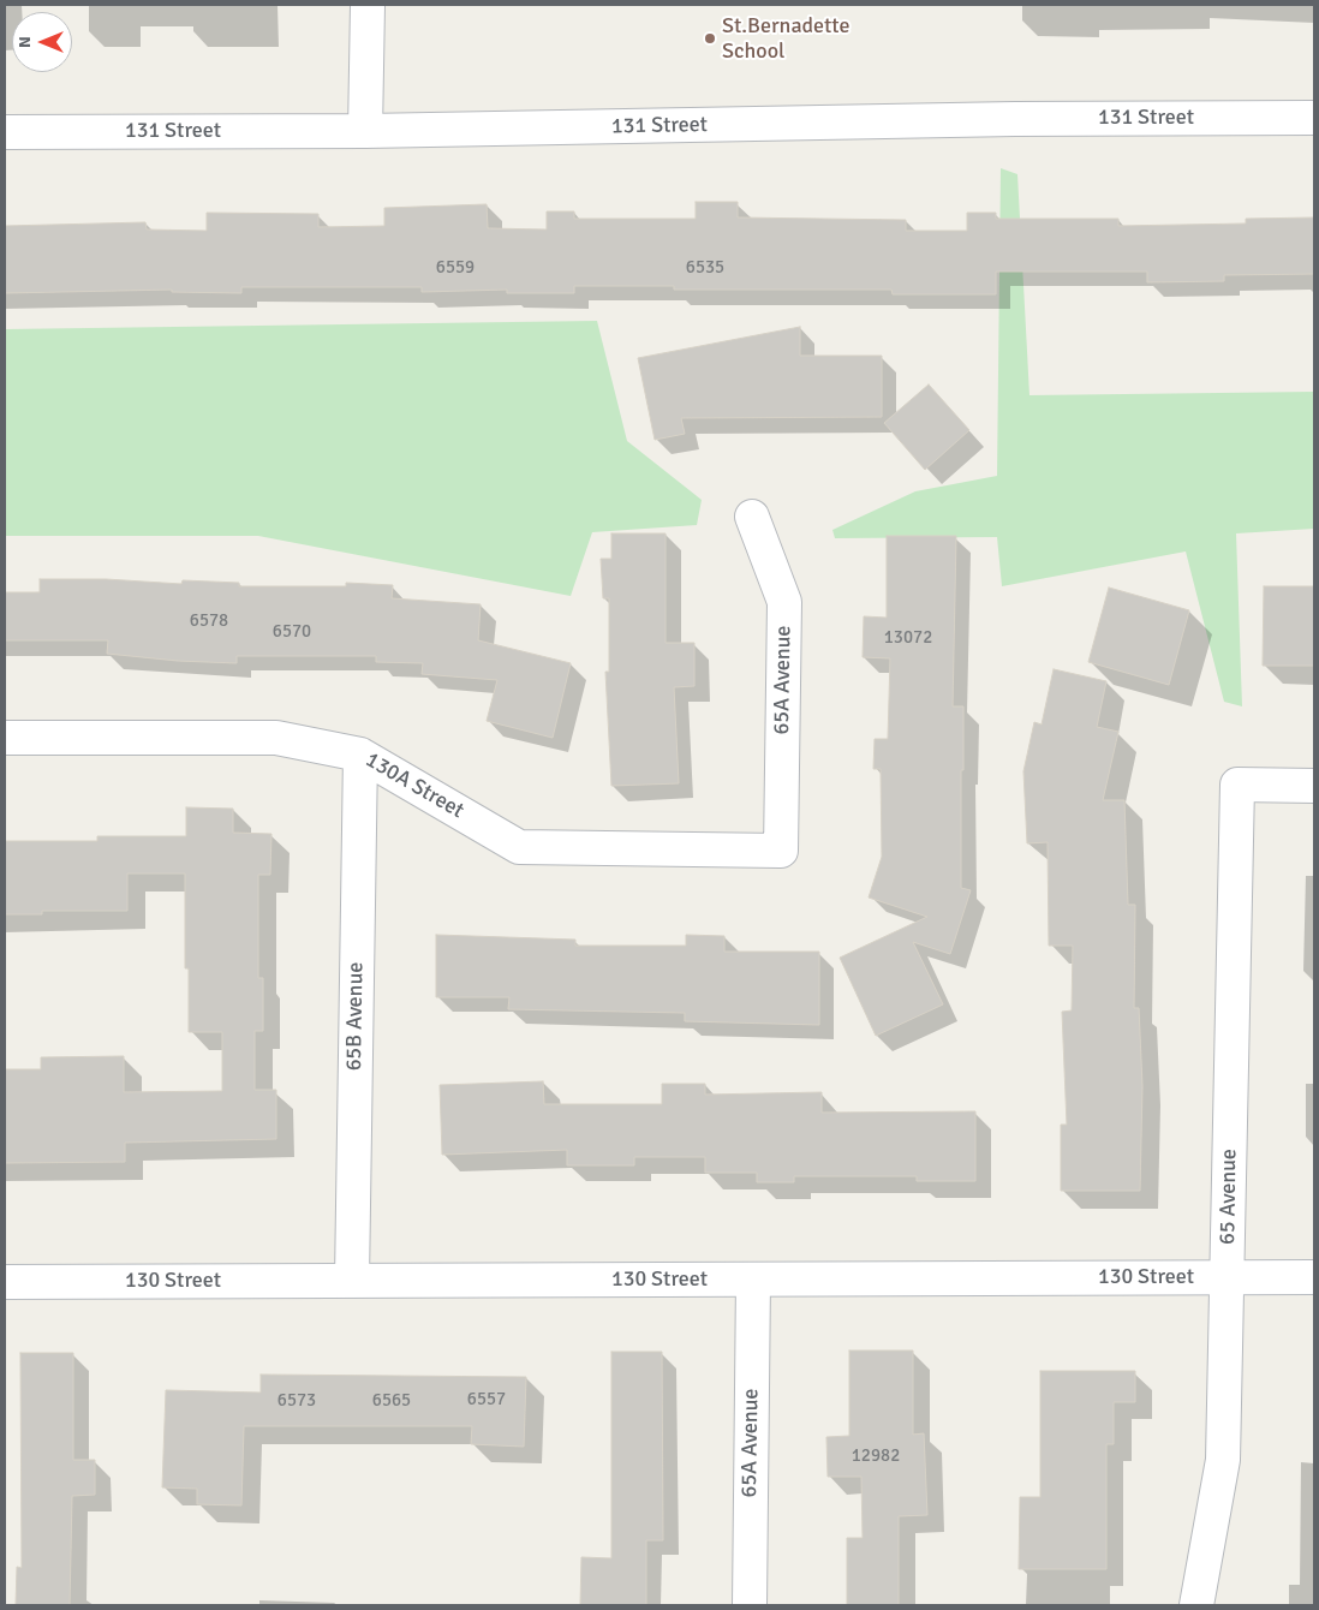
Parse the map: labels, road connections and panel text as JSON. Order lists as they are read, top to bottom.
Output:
{
  "streets": {
    "street": [
      "131 Street",
      "65A Avenue",
      "130A Street",
      "65B Avenue",
      "65 Avenue",
      "130 Street"
    ]
  },
  "crossings": [
    ["65A Avenue", "130A Street"],
    ["65A Avenue", "130 Street"],
    ["130A Street", "65B Avenue"],
    ["65B Avenue", "130 Street"],
    ["65 Avenue", "130 Street"]
  ],
  "places": ["St.Bernadette School"],
  "house_numbers": [
    "6559",
    "6535",
    "6578",
    "6570",
    "13072",
    "6557",
    "6573",
    "6565",
    "12982"
  ],
  "north": "left"
}
